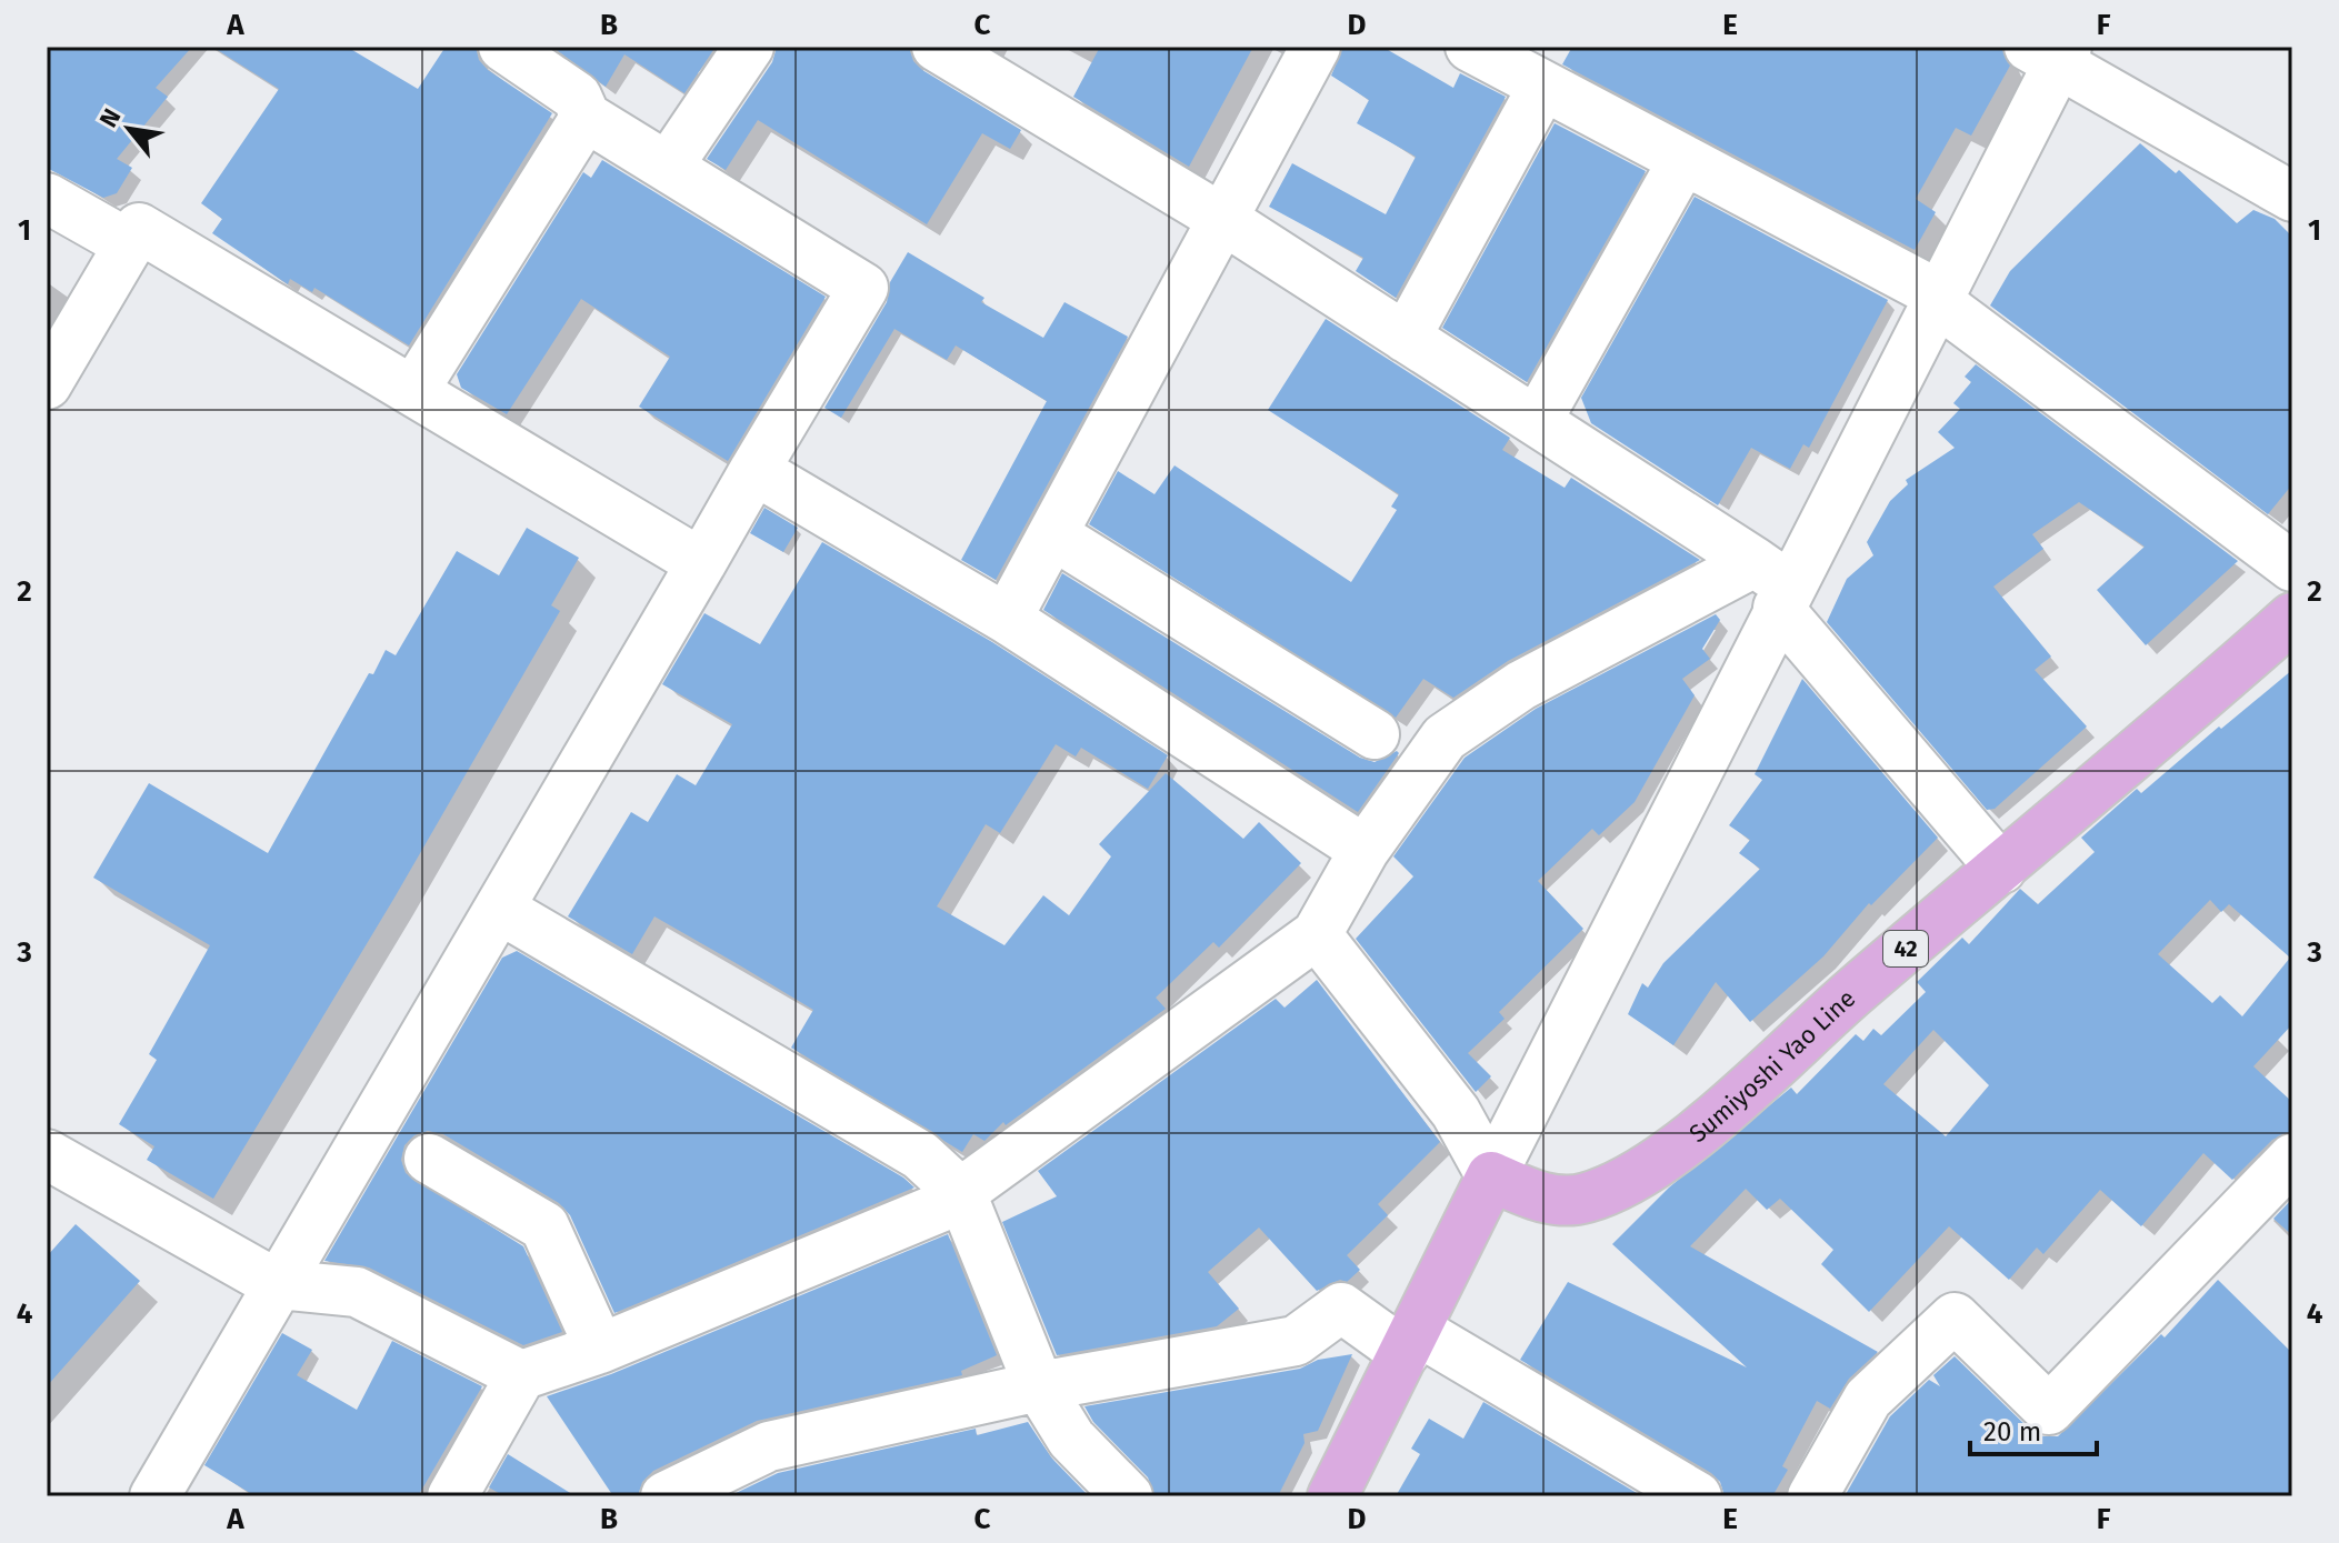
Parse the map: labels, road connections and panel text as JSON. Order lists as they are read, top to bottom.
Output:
{
  "streets": {
    "main road": ["42", "Sumiyoshi Yao Line"]
  },
  "scale_bar": "20 m",
  "north": "top left",
  "grid": {
    "columns": [
      "A",
      "B",
      "C",
      "D",
      "E",
      "F"
    ],
    "rows": [
      "1",
      "2",
      "3",
      "4"
    ]
  }
}
